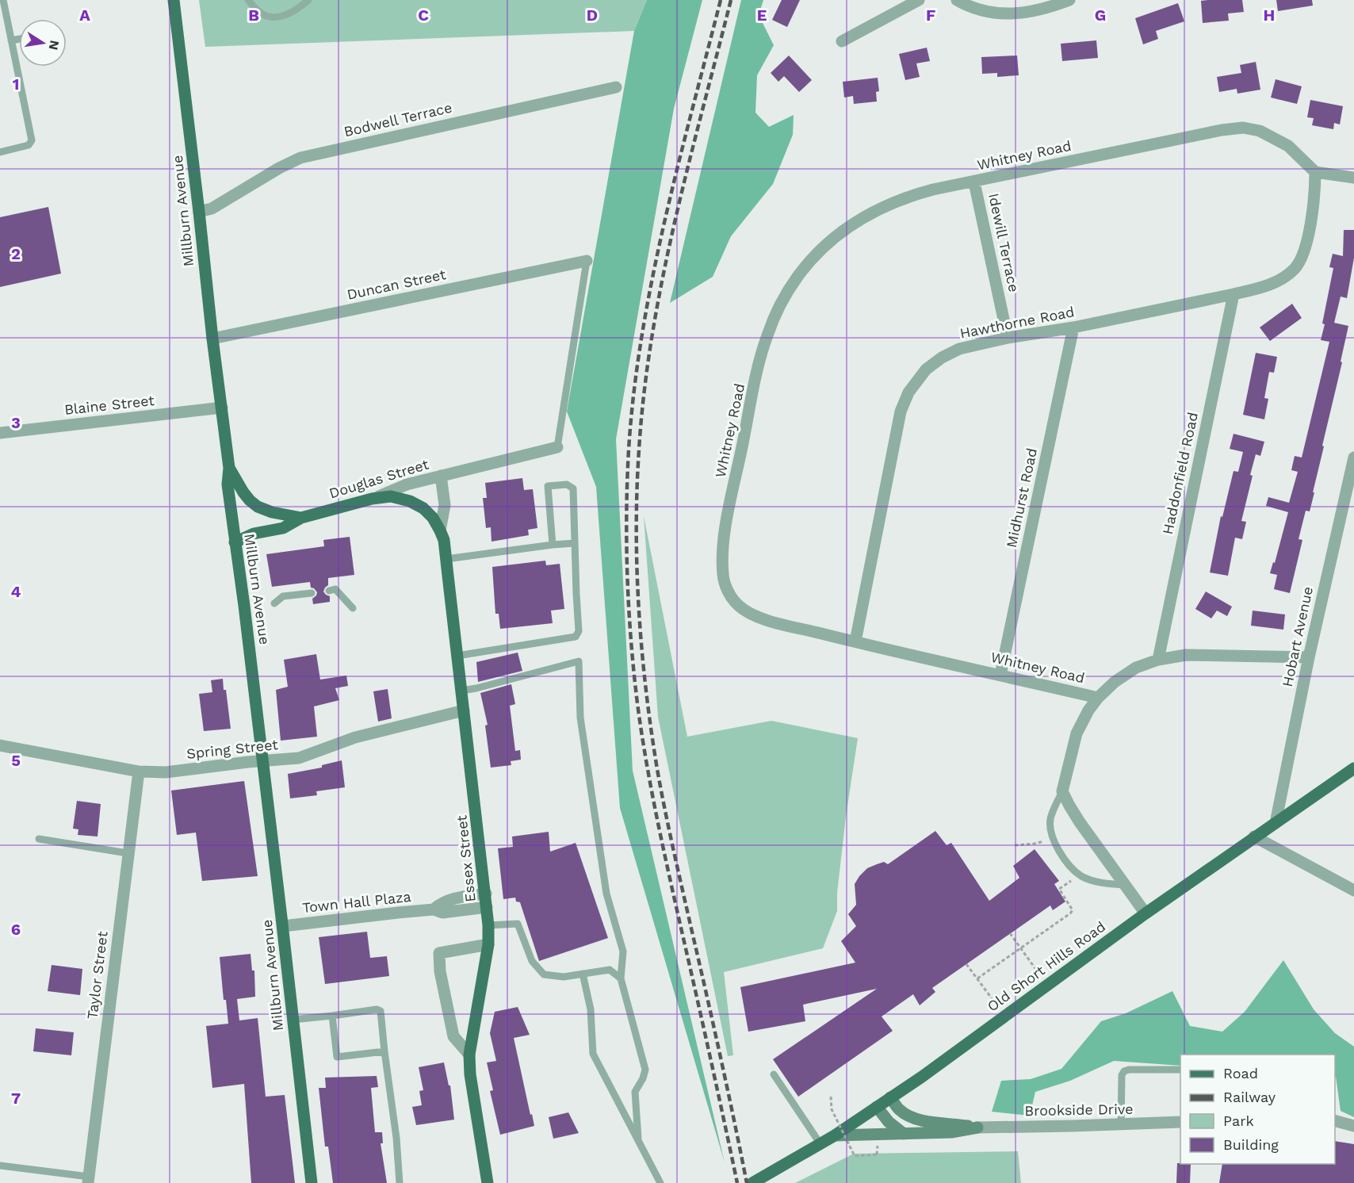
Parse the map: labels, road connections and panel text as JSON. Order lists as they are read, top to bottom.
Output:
{
  "streets": {
    "main road": [
      "Millburn Avenue",
      "Douglas Street",
      "Essex Street",
      "Old Short Hills Road",
      "Brookside Drive"
    ],
    "street": [
      "Bodwell Terrace",
      "Whitney Road",
      "Idewill Terrace",
      "Duncan Street",
      "Hawthorne Road",
      "Blaine Street",
      "Haddonfield Road",
      "Midhurst Road",
      "Hobart Avenue",
      "Spring Street",
      "Town Hall Plaza",
      "Taylor Street"
    ]
  },
  "crossings": [
    ["Bodwell Terrace", "Millburn Avenue"],
    ["Whitney Road", "Idewill Terrace"],
    ["Whitney Road", "Hawthorne Road"],
    ["Whitney Road", "Haddonfield Road"],
    ["Whitney Road", "Midhurst Road"],
    ["Whitney Road", "Hobart Avenue"],
    ["Millburn Avenue", "Duncan Street"],
    ["Millburn Avenue", "Blaine Street"],
    ["Millburn Avenue", "Douglas Street"],
    ["Millburn Avenue", "Spring Street"],
    ["Millburn Avenue", "Town Hall Plaza"],
    ["Idewill Terrace", "Hawthorne Road"],
    ["Hawthorne Road", "Haddonfield Road"],
    ["Hawthorne Road", "Midhurst Road"],
    ["Douglas Street", "Essex Street"],
    ["Hobart Avenue", "Old Short Hills Road"],
    ["Spring Street", "Essex Street"],
    ["Spring Street", "Taylor Street"],
    ["Essex Street", "Town Hall Plaza"],
    ["Old Short Hills Road", "Brookside Drive"]
  ],
  "legend": [
    "Road",
    "Railway",
    "Park",
    "Building"
  ],
  "north": "right",
  "grid": {
    "columns": [
      "A",
      "B",
      "C",
      "D",
      "E",
      "F",
      "G",
      "H"
    ],
    "rows": [
      "1",
      "2",
      "3",
      "4",
      "5",
      "6",
      "7"
    ]
  }
}
